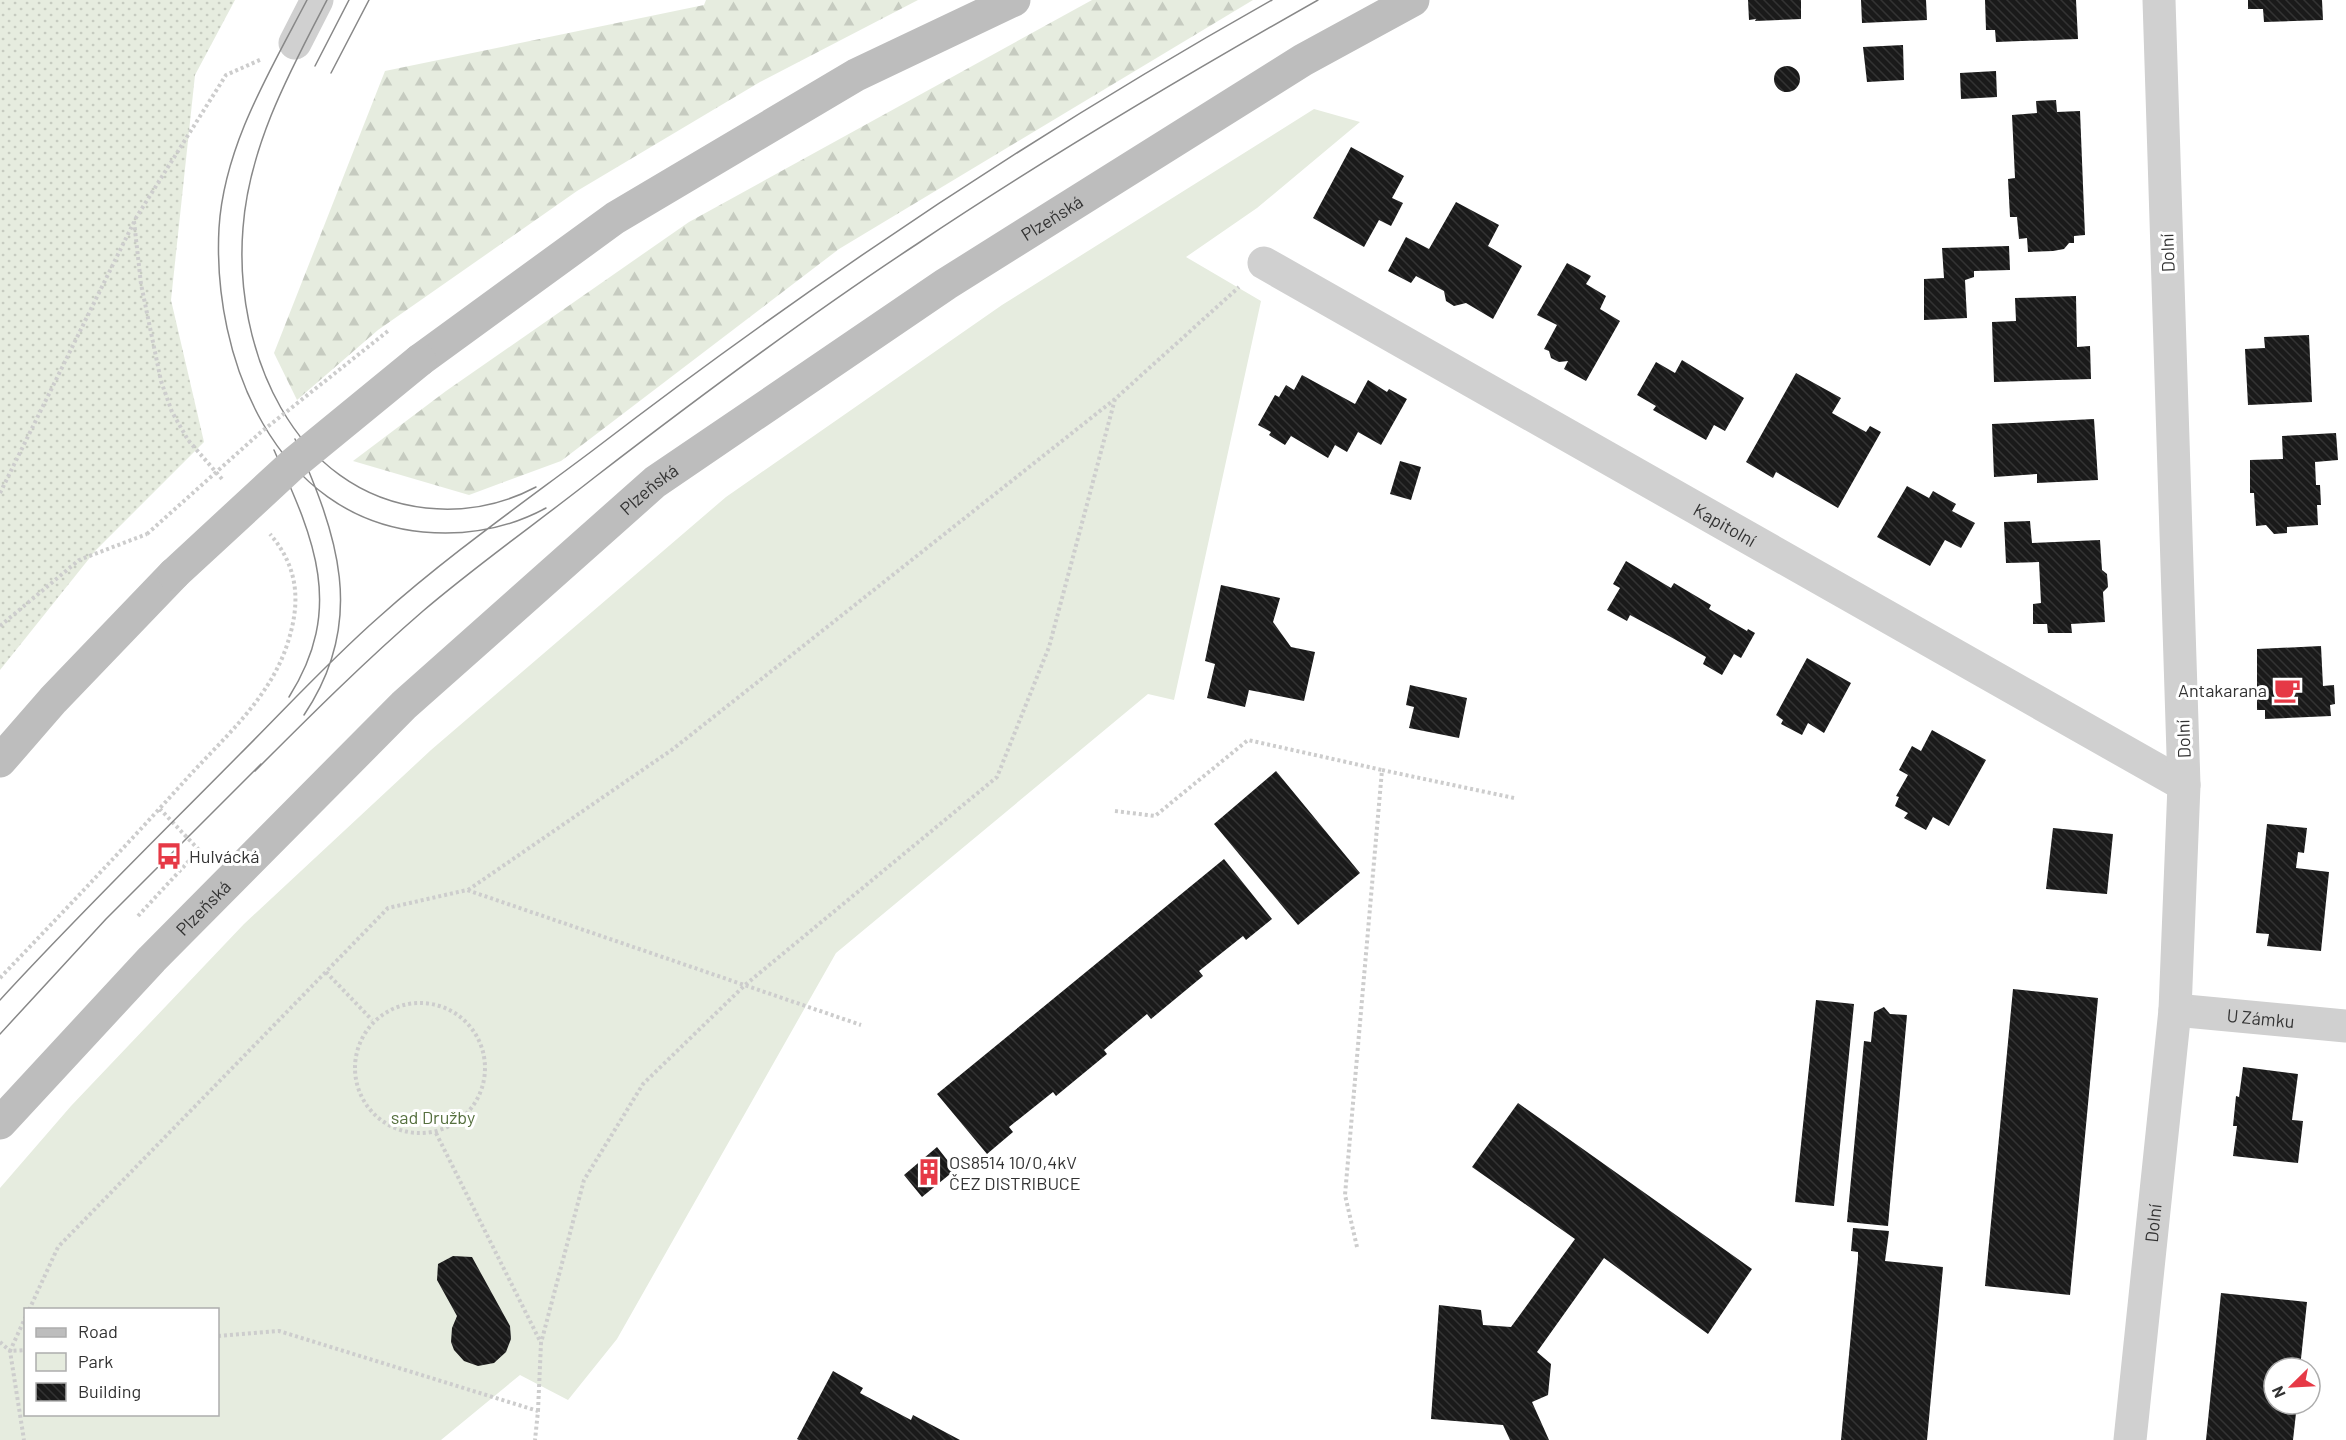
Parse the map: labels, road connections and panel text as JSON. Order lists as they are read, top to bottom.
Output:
{
  "streets": {
    "main road": ["Plzeňská"],
    "street": ["Dolní", "Kapitolní", "U Zámku"]
  },
  "crossings": [
    ["Dolní", "Kapitolní"],
    ["Dolní", "U Zámku"]
  ],
  "parks": ["sad Družby"],
  "places": {
    "cafe": ["Antakarana"],
    "bus stop": ["Hulvácká"],
    "building": ["OS8514 10/0,4kV ČEZ DISTRIBUCE"]
  },
  "legend": ["Road", "Park", "Building"],
  "north": "bottom left"
}
